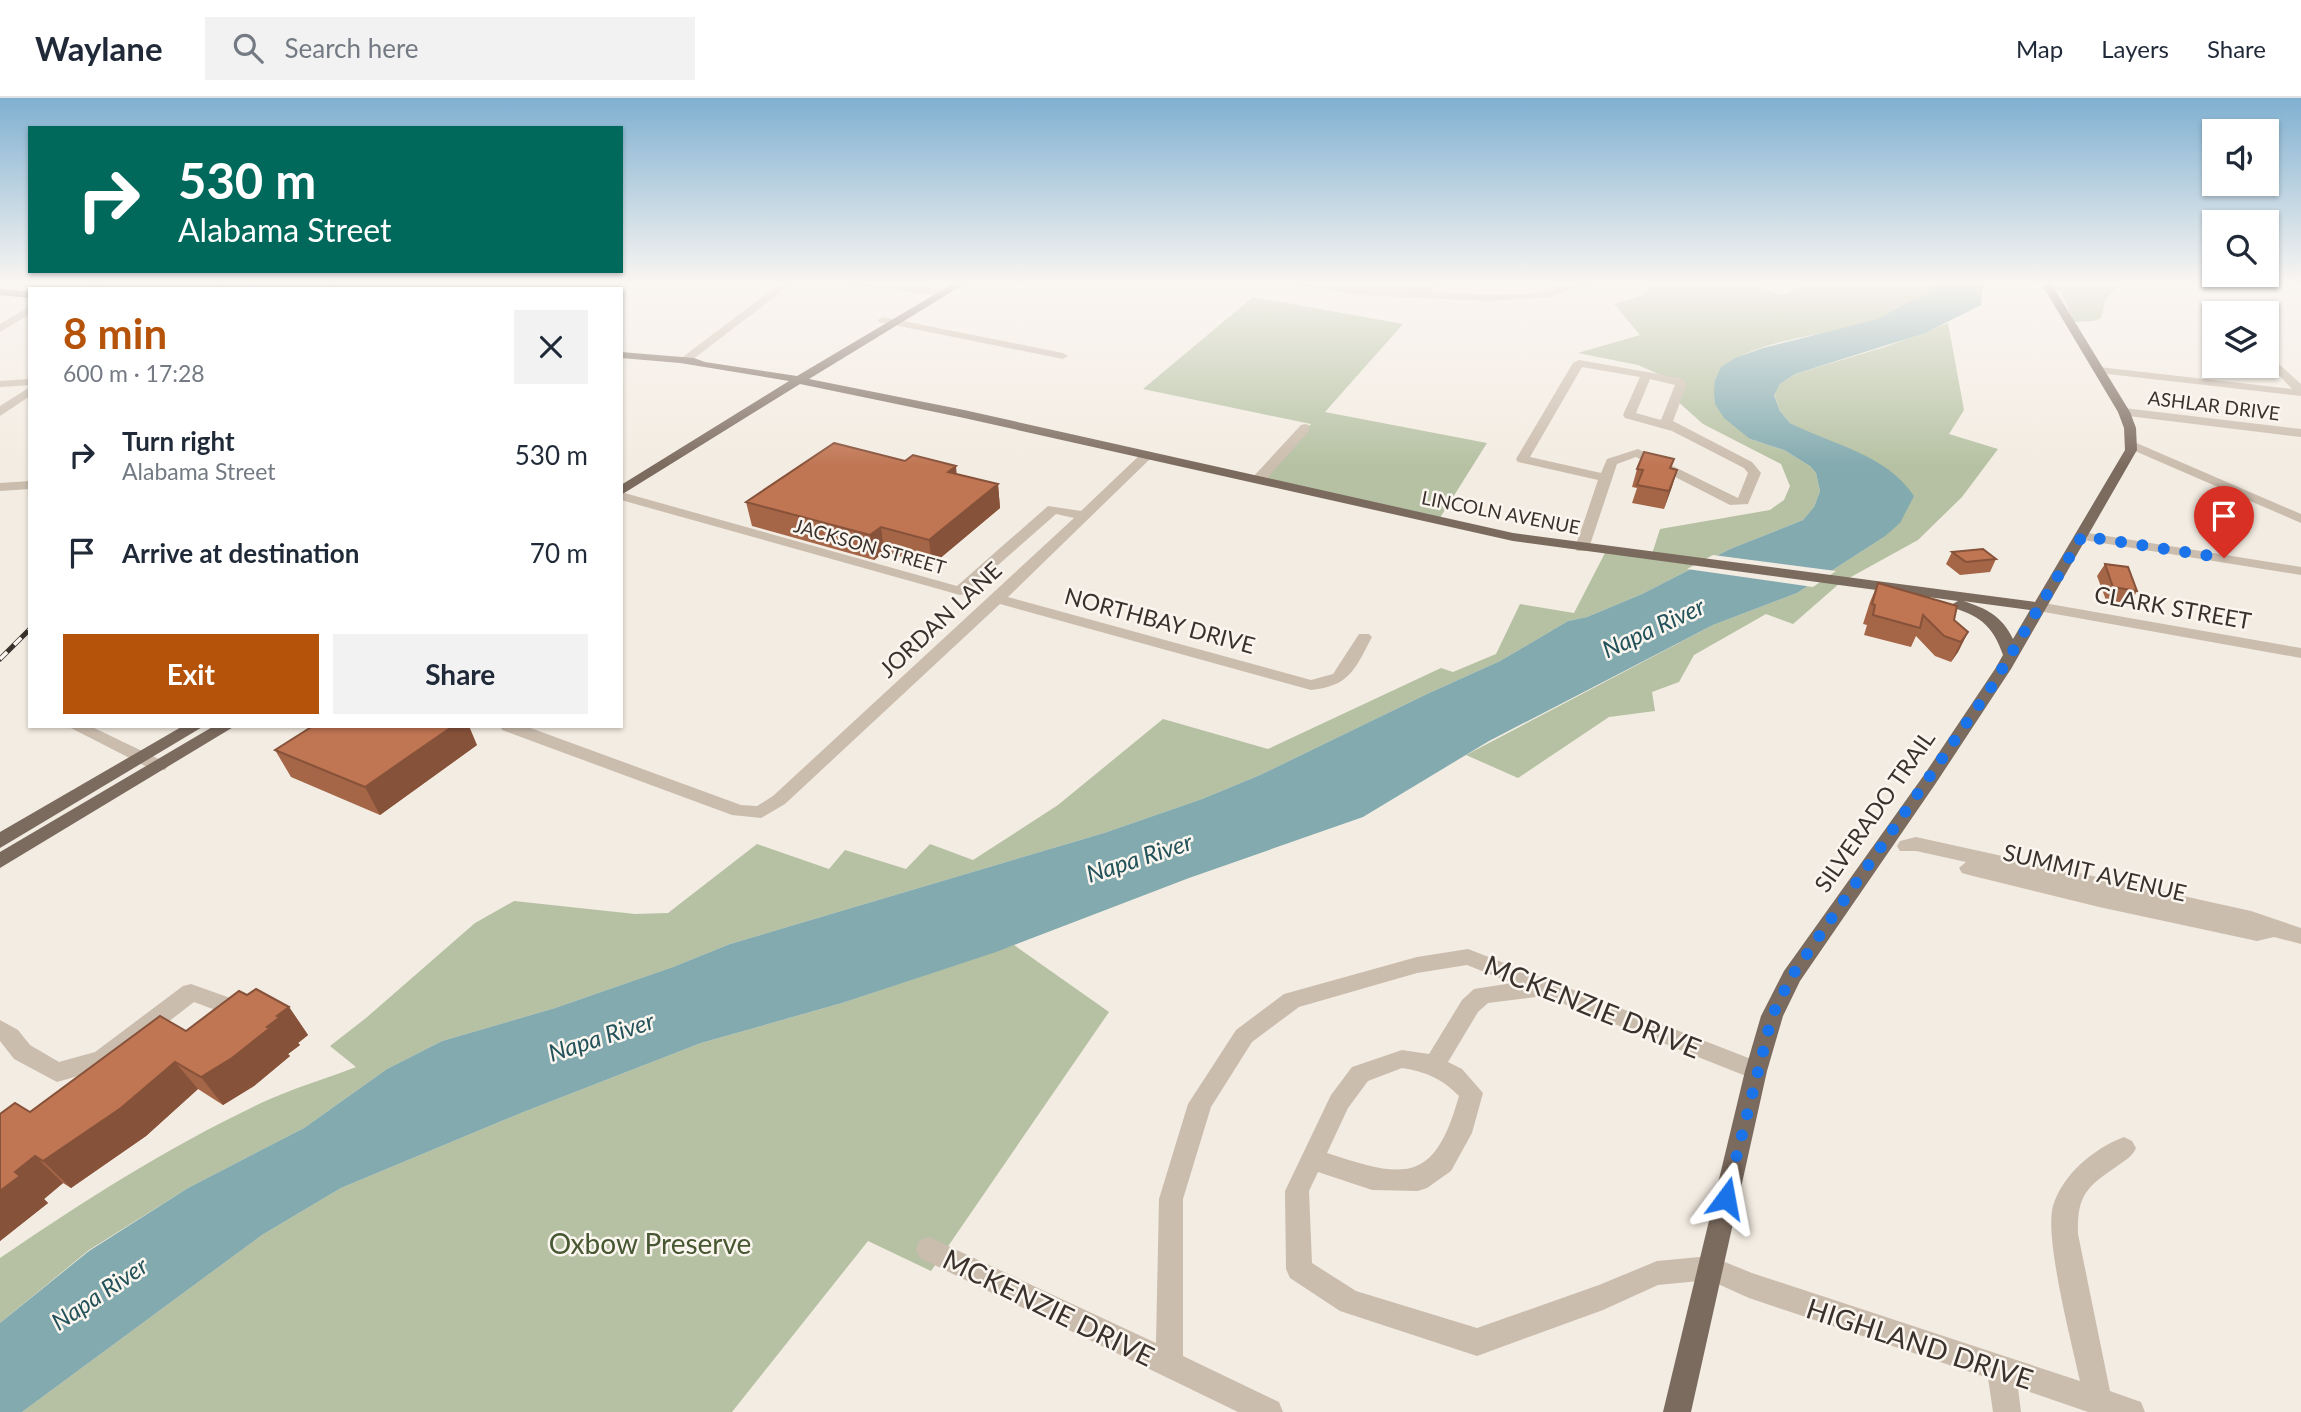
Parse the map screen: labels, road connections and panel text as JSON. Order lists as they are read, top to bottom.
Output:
{
  "streets": {
    "main road": ["LINCOLN AVENUE", "SILVERADO TRAIL"],
    "street": [
      "ASHLAR DRIVE",
      "JACKSON STREET",
      "CLARK STREET",
      "JORDAN LANE",
      "NORTHBAY DRIVE",
      "SUMMIT AVENUE",
      "MCKENZIE DRIVE",
      "HIGHLAND DRIVE"
    ]
  },
  "crossings": [
    ["LINCOLN AVENUE", "CLARK STREET"],
    ["LINCOLN AVENUE", "JORDAN LANE"],
    ["LINCOLN AVENUE", "SILVERADO TRAIL"],
    ["JACKSON STREET", "JORDAN LANE"],
    ["CLARK STREET", "SILVERADO TRAIL"],
    ["JORDAN LANE", "NORTHBAY DRIVE"],
    ["SILVERADO TRAIL", "SUMMIT AVENUE"],
    ["SILVERADO TRAIL", "MCKENZIE DRIVE"],
    ["SILVERADO TRAIL", "HIGHLAND DRIVE"]
  ],
  "water": ["Napa River"],
  "parks": ["Oxbow Preserve"],
  "page": {
    "header": "Waylane",
    "search": "Search here",
    "nav": ["Map", "Layers", "Share"],
    "turn": ["530 m", "Alabama Street"],
    "heading": ["8 min", "600 m · 17:28"],
    "list": [
      {
        "name": "Turn right",
        "note": "Alabama Street",
        "value": "530 m"
      },
      {
        "name": "Arrive at destination",
        "value": "70 m"
      }
    ],
    "buttons": ["Exit", "Share"]
  }
}
